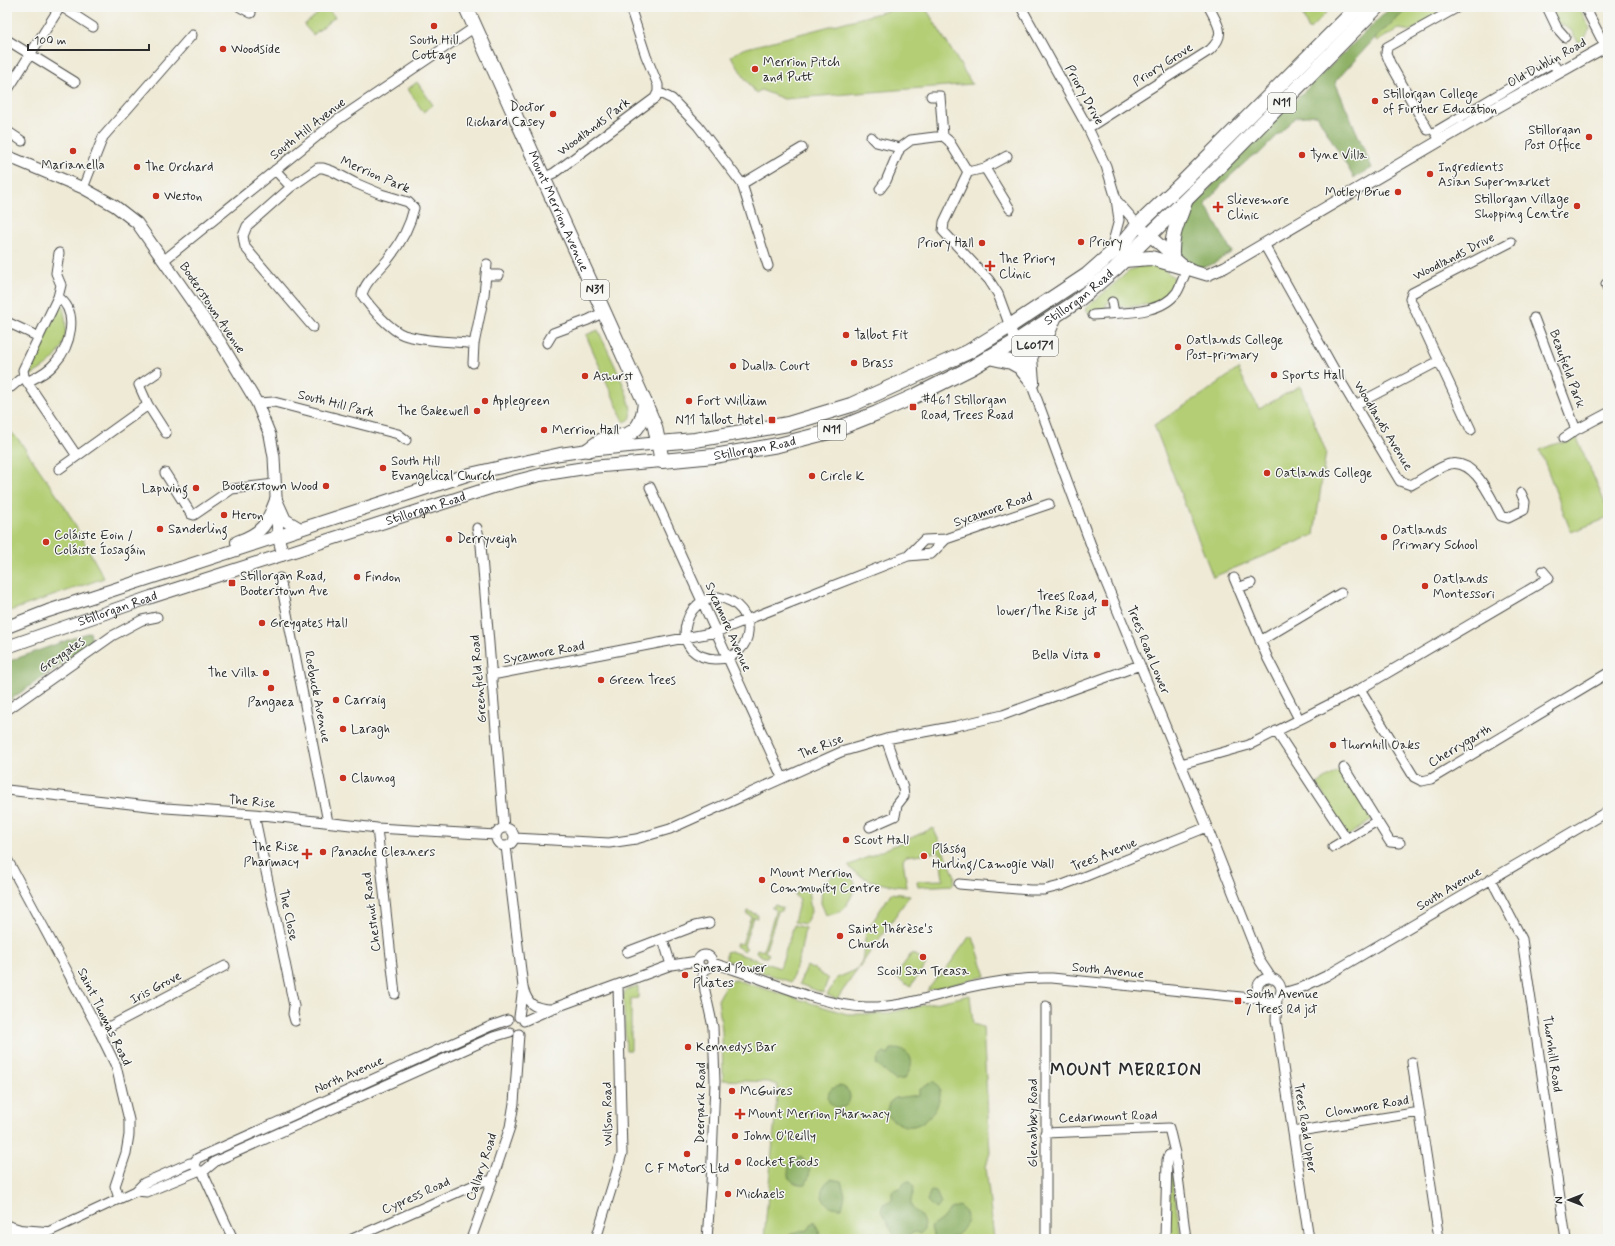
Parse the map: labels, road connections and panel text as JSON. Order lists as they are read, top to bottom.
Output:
{
  "streets": {
    "highway": [
      "N11",
      "Mount Merrion Avenue",
      "N31",
      "Stillorgan Road",
      "L60171"
    ],
    "street": [
      "Old Dublin Road",
      "Priory Grove",
      "Priory Drive",
      "Woodlands Park",
      "South Hill Avenue",
      "Merrion Park",
      "Woodlands Drive",
      "Booterstown Avenue",
      "Beaufield Park",
      "South Hill Park",
      "Woodlands Avenue",
      "Sycamore Road",
      "Sycamore Avenue",
      "Trees Road Lower",
      "Greygates",
      "Greenfield Road",
      "Roebuck Avenue",
      "Cherrygarth",
      "The Rise",
      "Trees Avenue",
      "South Avenue",
      "Chestnut Road",
      "The Close",
      "Iris Grove",
      "Saint Thomas Road",
      "Thornhill Road",
      "North Avenue",
      "Deerpark Road",
      "Clonmore Road",
      "Wilson Road",
      "Cedarmount Road",
      "Glenabbey Road",
      "Trees Road Upper",
      "Callary Road",
      "Cypress Road"
    ]
  },
  "crossings": [
    ["Old Dublin Road", "Priory Drive"],
    ["Old Dublin Road", "N11"],
    ["Old Dublin Road", "Stillorgan Road"],
    ["Old Dublin Road", "Woodlands Avenue"],
    ["Priory Grove", "Priory Drive"],
    ["Priory Drive", "Stillorgan Road"],
    ["N11", "Stillorgan Road"],
    ["Woodlands Park", "Mount Merrion Avenue"],
    ["South Hill Avenue", "Mount Merrion Avenue"],
    ["South Hill Avenue", "Booterstown Avenue"],
    ["Mount Merrion Avenue", "Stillorgan Road"],
    ["Stillorgan Road", "Booterstown Avenue"],
    ["Stillorgan Road", "L60171"],
    ["Stillorgan Road", "Trees Road Lower"],
    ["Booterstown Avenue", "South Hill Park"],
    ["L60171", "Trees Road Lower"],
    ["Sycamore Road", "Sycamore Avenue"],
    ["Sycamore Road", "Greenfield Road"],
    ["Sycamore Avenue", "The Rise"],
    ["Trees Road Lower", "The Rise"],
    ["Trees Road Lower", "Trees Avenue"],
    ["Trees Road Lower", "South Avenue"],
    ["Greenfield Road", "The Rise"],
    ["Roebuck Avenue", "The Rise"],
    ["The Rise", "Chestnut Road"],
    ["The Rise", "The Close"],
    ["South Avenue", "Thornhill Road"],
    ["South Avenue", "Deerpark Road"],
    ["Iris Grove", "Saint Thomas Road"],
    ["Saint Thomas Road", "North Avenue"],
    ["North Avenue", "Callary Road"],
    ["Clonmore Road", "Trees Road Upper"],
    ["Cedarmount Road", "Glenabbey Road"],
    ["Callary Road", "Cypress Road"]
  ],
  "districts": ["MOUNT MERRION"],
  "places": {
    "other": [
      "South Hill Cottage",
      "Woodside",
      "Merrion Pitch and Putt",
      "Stillorgan College of Further Education",
      "Doctor Richard Casey",
      "Stillorgan Post Office",
      "Marianella",
      "Tyne Villa",
      "The Orchard",
      "Ingredients Asian Supermarket",
      "Motley Brue",
      "Weston",
      "Stillorgan Village Shopping Centre",
      "Priory",
      "Priory Hall",
      "Talbot Fit",
      "Oatlands College Post-primary",
      "Brass",
      "Dualla Court",
      "Sports Hall",
      "Ashurst",
      "Applegreen",
      "Fort William",
      "The Bakewell",
      "Merrion Hall",
      "South Hill Evangelical Church",
      "Oatlands College",
      "Circle K",
      "Booterstown Wood",
      "Lapwing",
      "Heron",
      "Sanderling",
      "Oatlands Primary School",
      "Derryveigh",
      "Coláiste Eoin / Coláiste Íosagáin",
      "Findon",
      "Oatlands Montessori",
      "Greygates Hall",
      "Bella Vista",
      "The Villa",
      "Green Trees",
      "Pangaea",
      "Carraig",
      "Laragh",
      "Thornhill Oaks",
      "Claunog",
      "Scout Hall",
      "Panache Cleaners",
      "Plásóg Hurling/Camogie Wall",
      "Mount Merrion Community Centre",
      "Saint Thérèse's Church",
      "Scoil San Treasa",
      "Sinead Power Pliates",
      "Kennedys Bar",
      "McGuires",
      "John O'Reilly",
      "C F Motors Ltd",
      "Rocket Foods",
      "Michaels"
    ],
    "health": [
      "Slievemore Clinic",
      "The Priory Clinic",
      "The Rise Pharmacy",
      "Mount Merrion Pharmacy"
    ],
    "transit": [
      "#461 Stillorgan Road, Trees Road",
      "N11 Talbot Hotel",
      "Stillorgan Road, Booterstown Ave",
      "Trees Road, lower/The Rise jct",
      "South Avenue / Trees Rd jct"
    ]
  },
  "scale_bar": "100 m",
  "north": "left"
}
